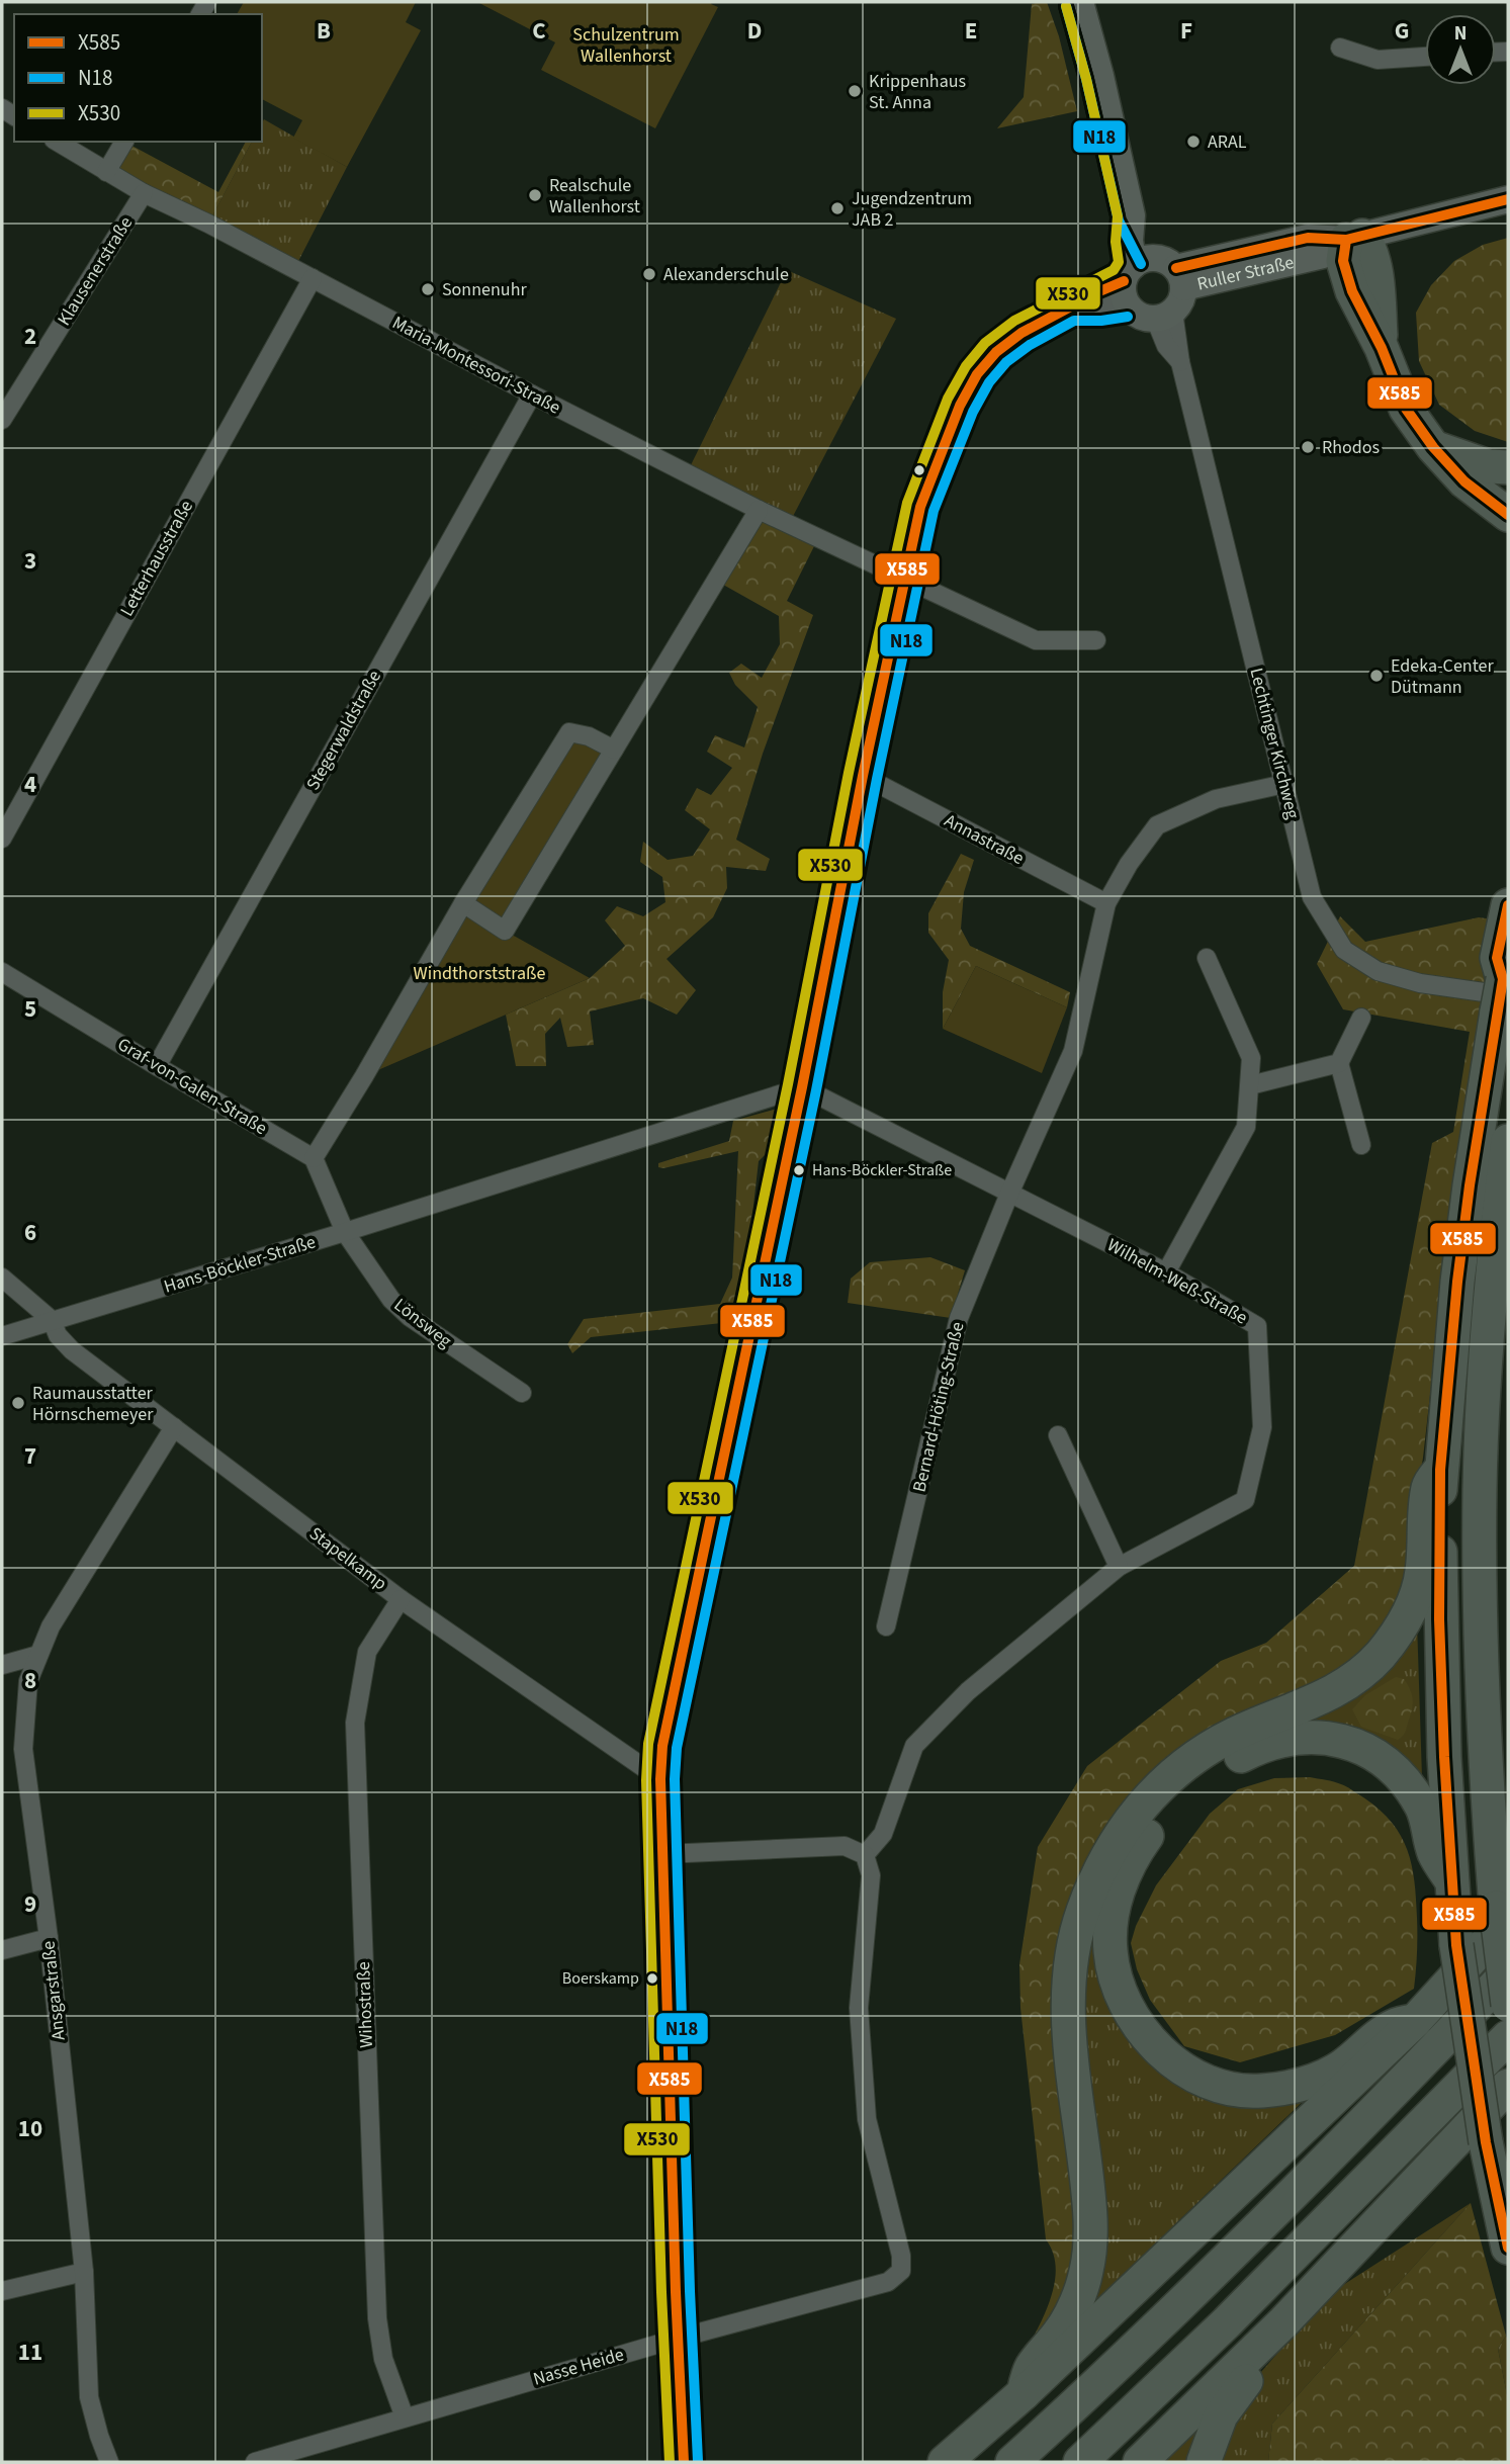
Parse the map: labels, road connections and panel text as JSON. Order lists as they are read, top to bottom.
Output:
{
  "streets": {
    "street": [
      "Klausenerstraße",
      "Ruller Straße",
      "Maria-Montessori-Straße",
      "Letterhausstraße",
      "Stegerwaldstraße",
      "Lechtinger Kirchweg",
      "Annastraße",
      "Graf-von-Galen-Straße",
      "Hans-Böckler-Straße",
      "Wilhelm-Weß-Straße",
      "Lönsweg",
      "Bernard-Höting-Straße",
      "Stapelkamp",
      "Ansgarstraße",
      "Wihostraße",
      "Nasse Heide"
    ]
  },
  "crossings": [
    ["Klausenerstraße", "Maria-Montessori-Straße"],
    ["Ruller Straße", "Lechtinger Kirchweg"],
    ["Maria-Montessori-Straße", "Letterhausstraße"],
    ["Maria-Montessori-Straße", "Stegerwaldstraße"],
    ["Stegerwaldstraße", "Graf-von-Galen-Straße"],
    ["Lechtinger Kirchweg", "Bernard-Höting-Straße"],
    ["Annastraße", "Bernard-Höting-Straße"],
    ["Hans-Böckler-Straße", "Wilhelm-Weß-Straße"],
    ["Hans-Böckler-Straße", "Lönsweg"],
    ["Hans-Böckler-Straße", "Stapelkamp"],
    ["Wilhelm-Weß-Straße", "Bernard-Höting-Straße"],
    ["Wilhelm-Weß-Straße", "Nasse Heide"],
    ["Stapelkamp", "Ansgarstraße"],
    ["Stapelkamp", "Wihostraße"],
    ["Wihostraße", "Nasse Heide"]
  ],
  "parks": ["Schulzentrum Wallenhorst", "Windthorststraße"],
  "places": [
    "Krippenhaus St. Anna",
    "ARAL",
    "Realschule Wallenhorst",
    "Jugendzentrum JAB 2",
    "Alexanderschule",
    "Sonnenuhr",
    "Rhodos",
    "Edeka-Center Dütmann",
    "Hans-Böckler-Straße",
    "Raumausstatter Hörnschemeyer",
    "Boerskamp"
  ],
  "lines": ["transit line N18", "transit line X530", "transit line X585"],
  "legend": ["X585", "N18", "X530"],
  "north": "top",
  "grid": {
    "columns": [
      "B",
      "C",
      "D",
      "E",
      "F",
      "G"
    ],
    "rows": [
      "2",
      "3",
      "4",
      "5",
      "6",
      "7",
      "8",
      "9",
      "10",
      "11"
    ]
  }
}
